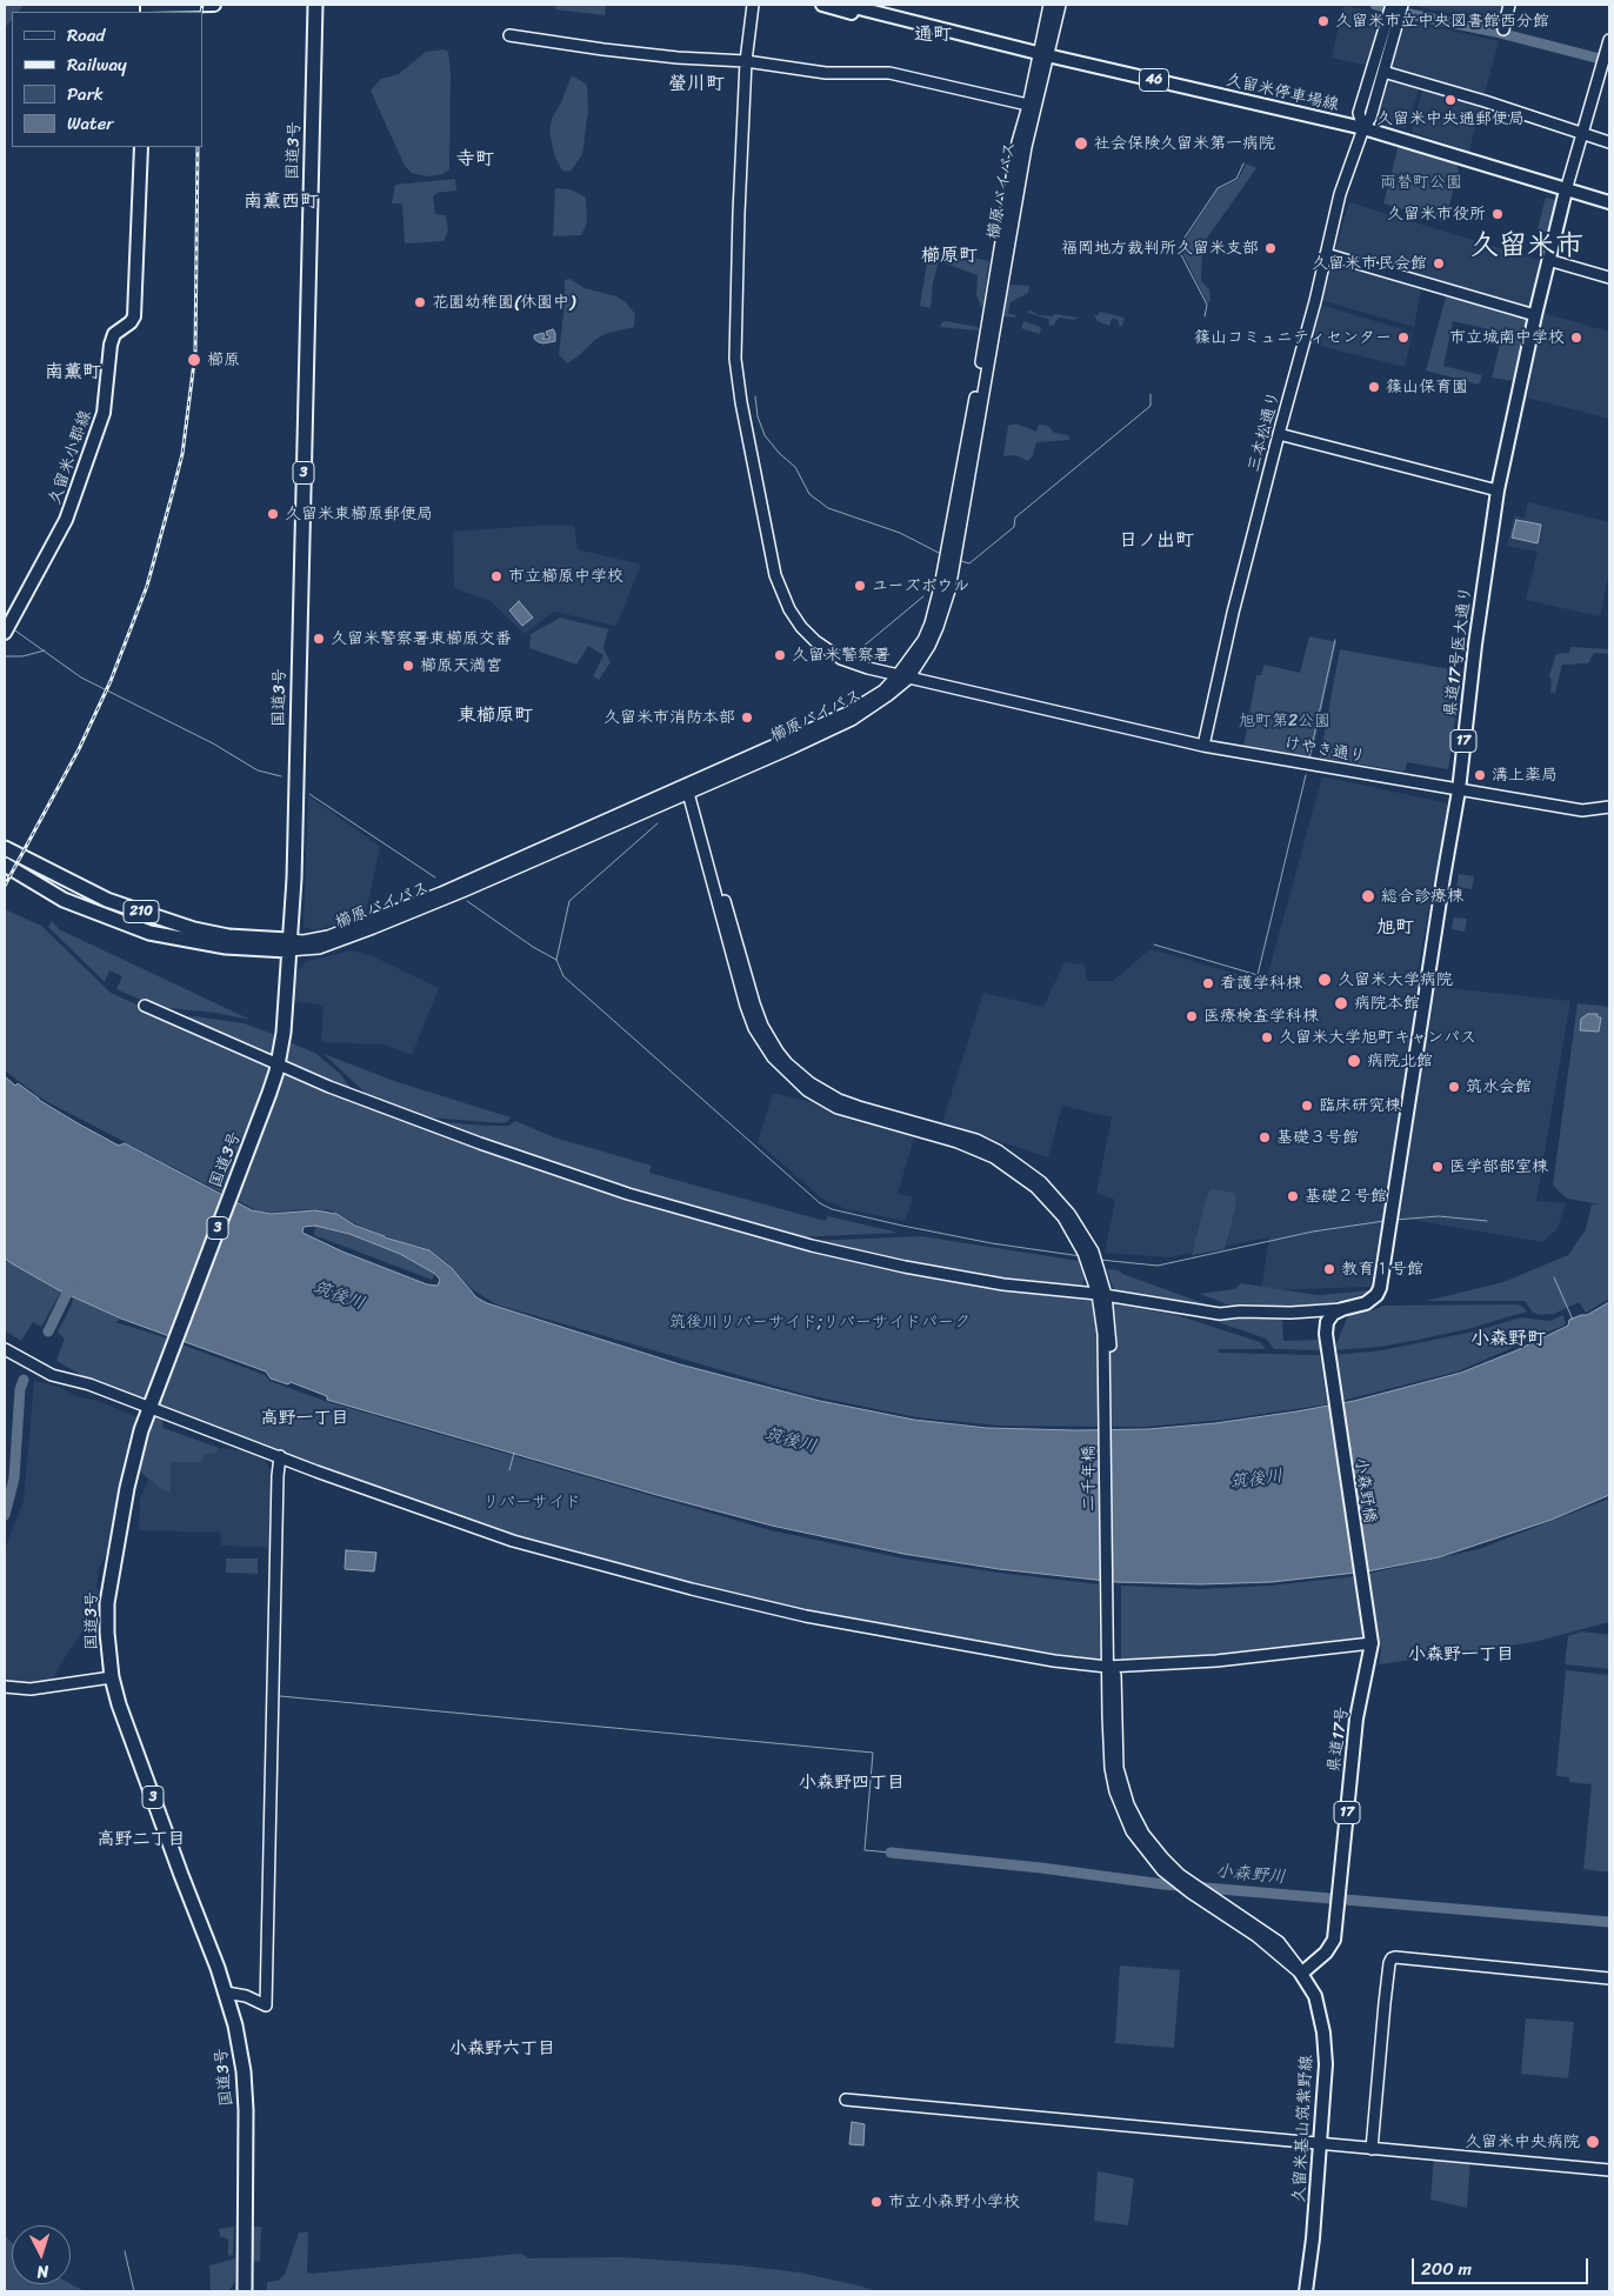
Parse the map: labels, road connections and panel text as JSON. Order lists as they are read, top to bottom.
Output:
{
  "streets": {
    "highway": ["国道3号", "3", "210"],
    "main road": [
      "46",
      "久留米停車場線",
      "久留米小郡線",
      "県道17号医大通り",
      "17",
      "小森野橋",
      "県道17号",
      "久留米基山筑紫野線"
    ],
    "street": [
      "櫛原バイパス",
      "三本松通り",
      "けやき通り",
      "二千年橋"
    ]
  },
  "crossings": [
    ["久留米停車場線", "櫛原バイパス"],
    ["久留米停車場線", "三本松通り"],
    ["久留米停車場線", "県道17号医大通り"],
    ["国道3号", "櫛原バイパス"],
    ["国道3号", "210"],
    ["櫛原バイパス", "けやき通り"],
    ["櫛原バイパス", "210"],
    ["櫛原バイパス", "二千年橋"],
    ["三本松通り", "けやき通り"],
    ["県道17号医大通り", "けやき通り"],
    ["県道17号医大通り", "小森野橋"],
    ["小森野橋", "県道17号"],
    ["県道17号", "久留米基山筑紫野線"]
  ],
  "districts": [
    "通町",
    "螢川町",
    "寺町",
    "南薫西町",
    "久留米市",
    "櫛原町",
    "南薫町",
    "日ノ出町",
    "東櫛原町",
    "旭町",
    "小森野町",
    "高野一丁目",
    "小森野一丁目",
    "小森野四丁目",
    "高野二丁目",
    "小森野六丁目"
  ],
  "water": ["筑後川", "小森野川"],
  "parks": [
    "両替町公園",
    "旭町第2公園",
    "筑後川リバーサイド;リバーサイドパーク",
    "リバーサイド"
  ],
  "places": [
    "久留米市立中央図書館西分館",
    "久留米中央通郵便局",
    "社会保険久留米第一病院",
    "久留米市役所",
    "福岡地方裁判所久留米支部",
    "久留米市民会館",
    "花園幼稚園(休園中)",
    "篠山コミュニティセンター",
    "市立城南中学校",
    "櫛原",
    "篠山保育園",
    "久留米東櫛原郵便局",
    "市立櫛原中学校",
    "ユーズボウル",
    "久留米警察署東櫛原交番",
    "久留米警察署",
    "櫛原天満宮",
    "久留米市消防本部",
    "溝上薬局",
    "総合診療棟",
    "久留米大学病院",
    "看護学科棟",
    "病院本館",
    "医療検査学科棟",
    "久留米大学旭町キャンパス",
    "病院北館",
    "筑水会館",
    "臨床研究棟",
    "基礎３号館",
    "医学部部室棟",
    "基礎２号館",
    "教育１号館",
    "久留米中央病院",
    "市立小森野小学校"
  ],
  "legend": [
    "Road",
    "Railway",
    "Park",
    "Water"
  ],
  "scale_bar": "200 m",
  "north": "bottom"
}
